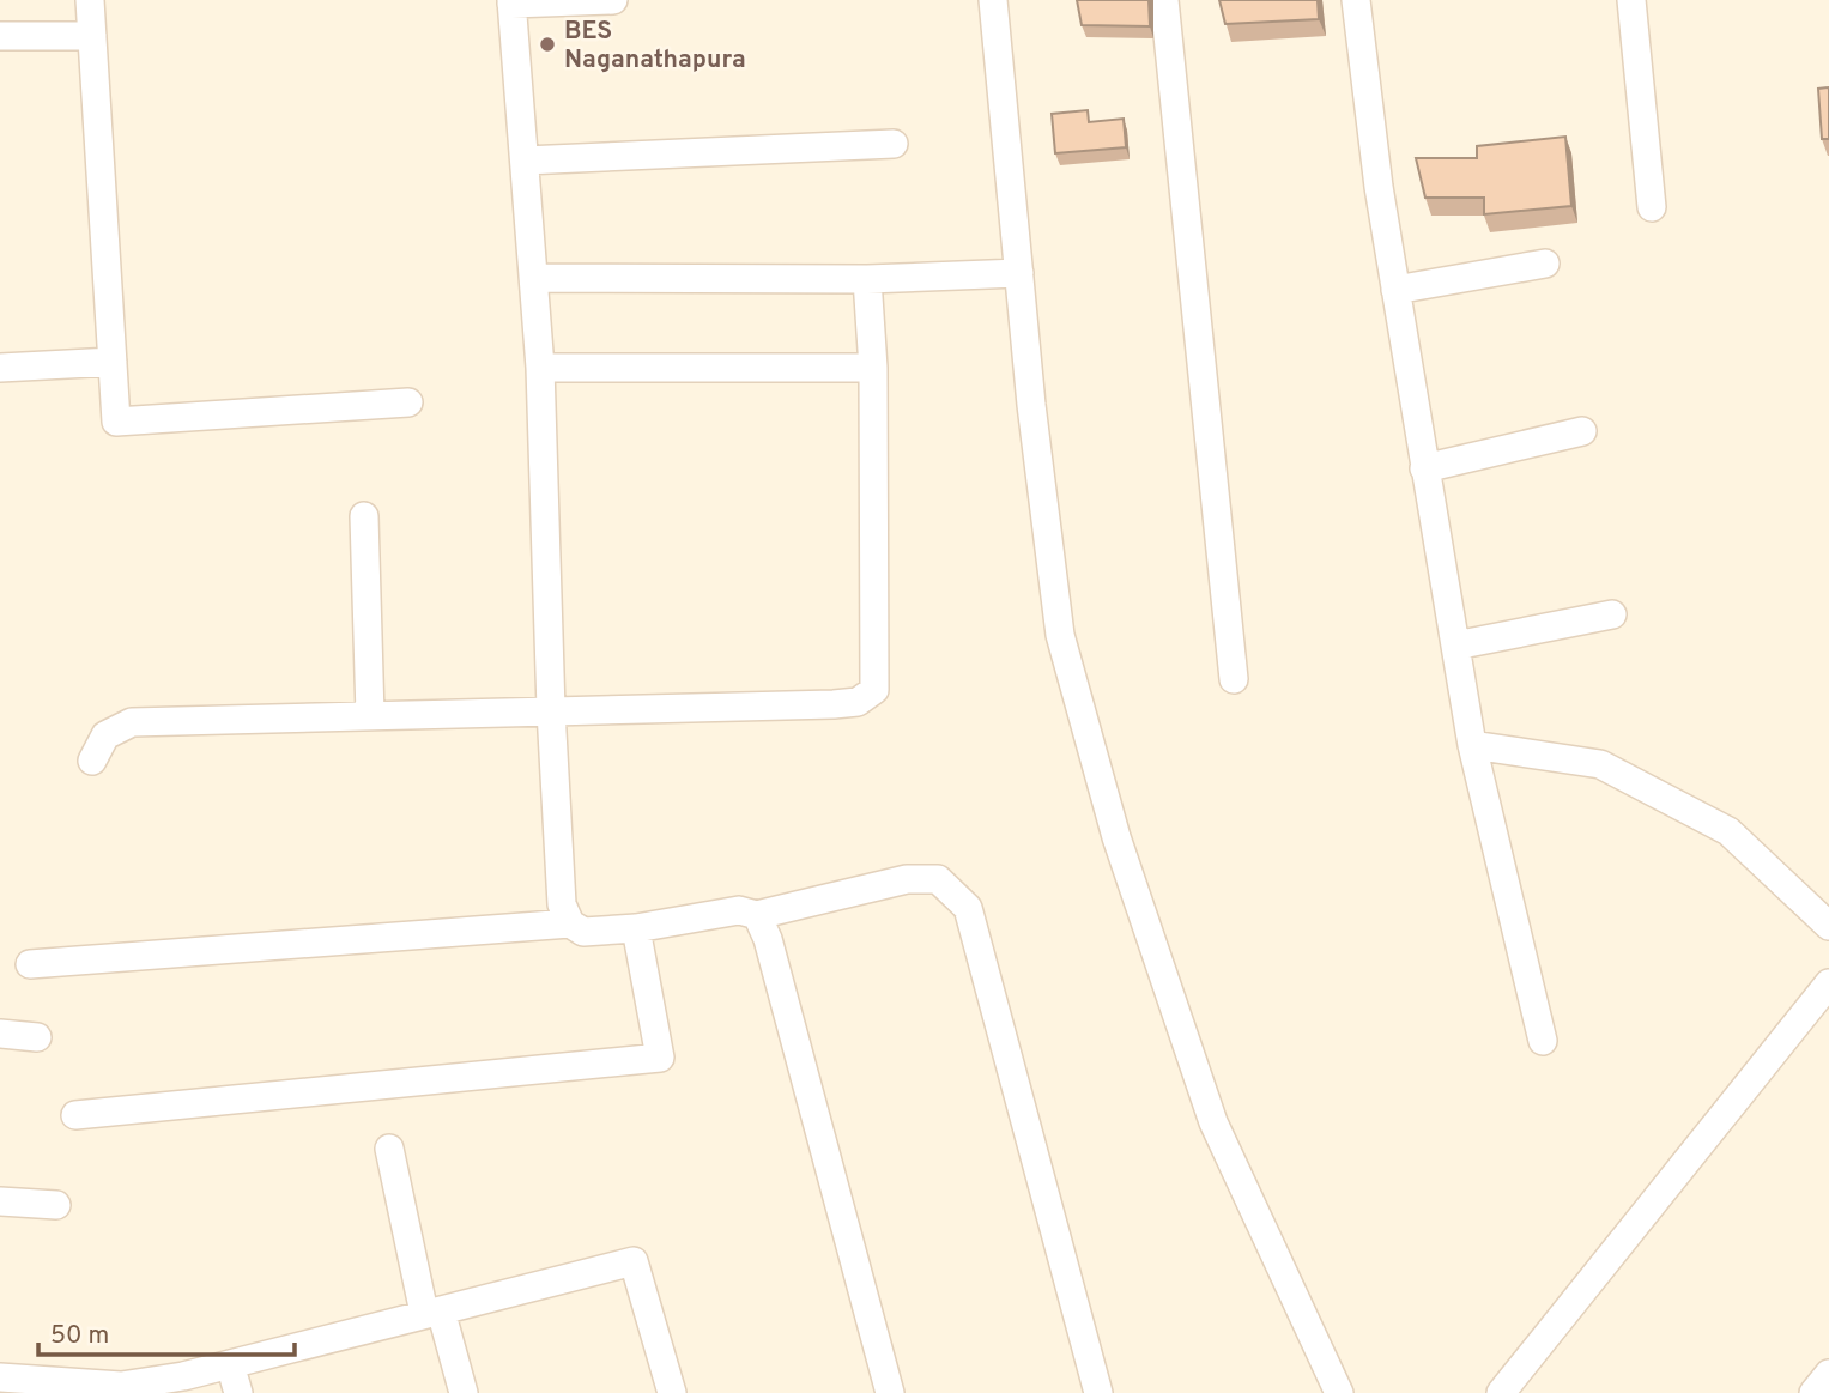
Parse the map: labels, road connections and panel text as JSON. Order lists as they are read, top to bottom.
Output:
{
  "places": ["BES Naganathapura"],
  "scale_bar": "50 m"
}
